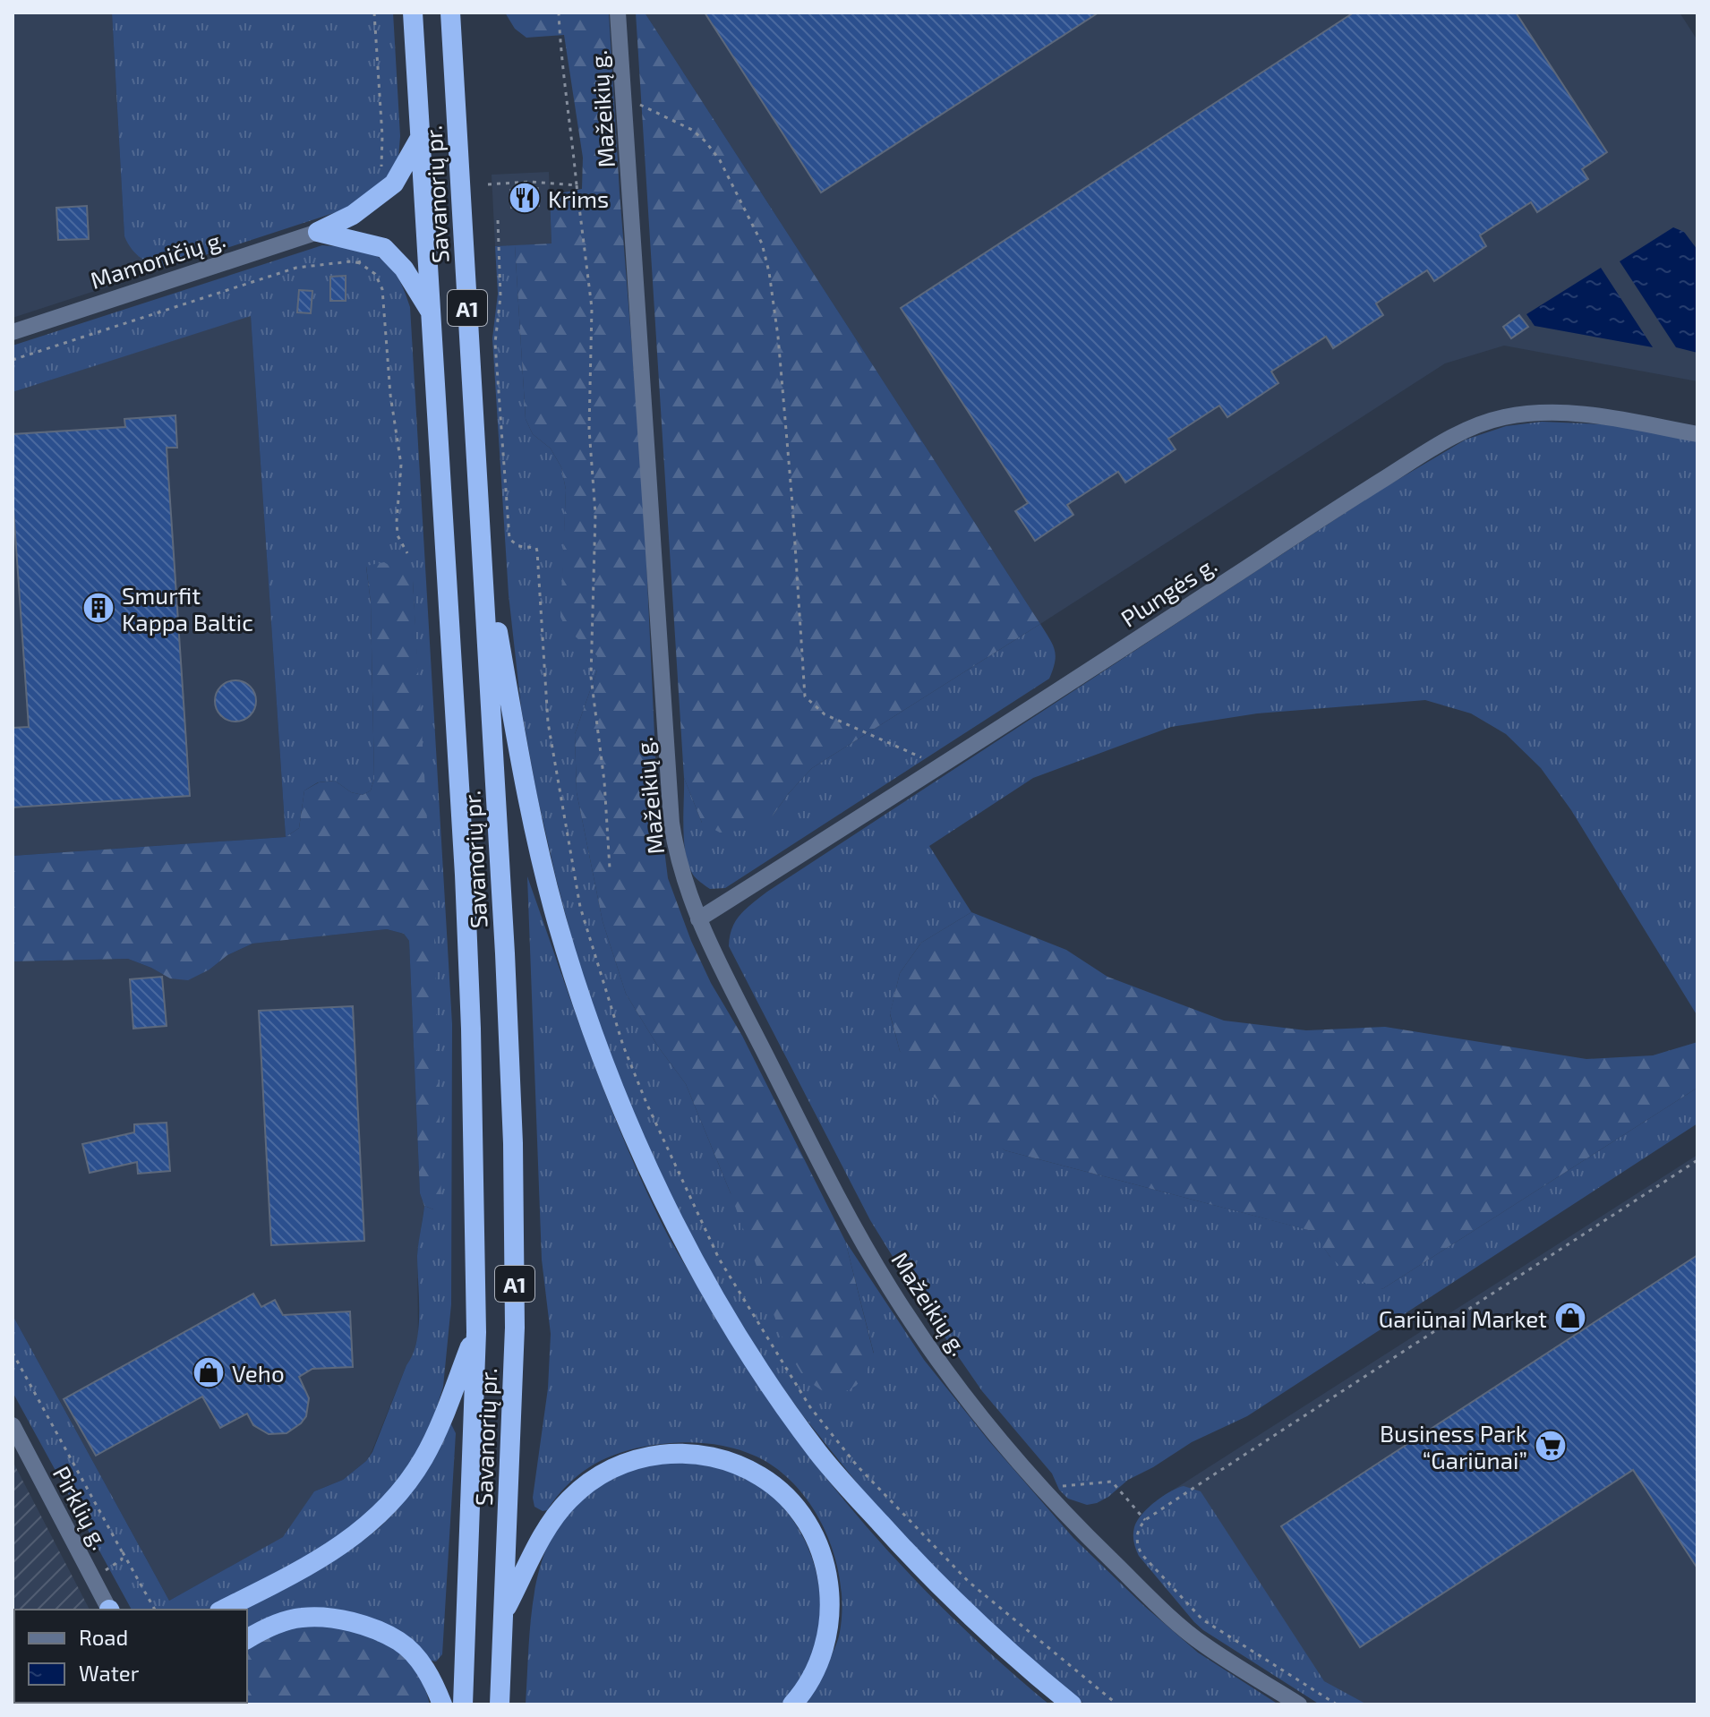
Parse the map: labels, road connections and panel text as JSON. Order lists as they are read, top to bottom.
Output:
{
  "streets": {
    "highway": ["Savanorių pr.", "A1"],
    "street": [
      "Mažeikių g.",
      "Mamoničių g.",
      "Plungės g.",
      "Pirklių g."
    ]
  },
  "crossings": [
    ["Mažeikių g.", "Plungės g."]
  ],
  "places": {
    "restaurant": ["Krims"],
    "building": ["Smurfit Kappa Baltic"],
    "shop": ["Gariūnai Market", "Veho"],
    "supermarket": ["Business Park “Gariūnai”"]
  },
  "legend": ["Road", "Water"]
}
